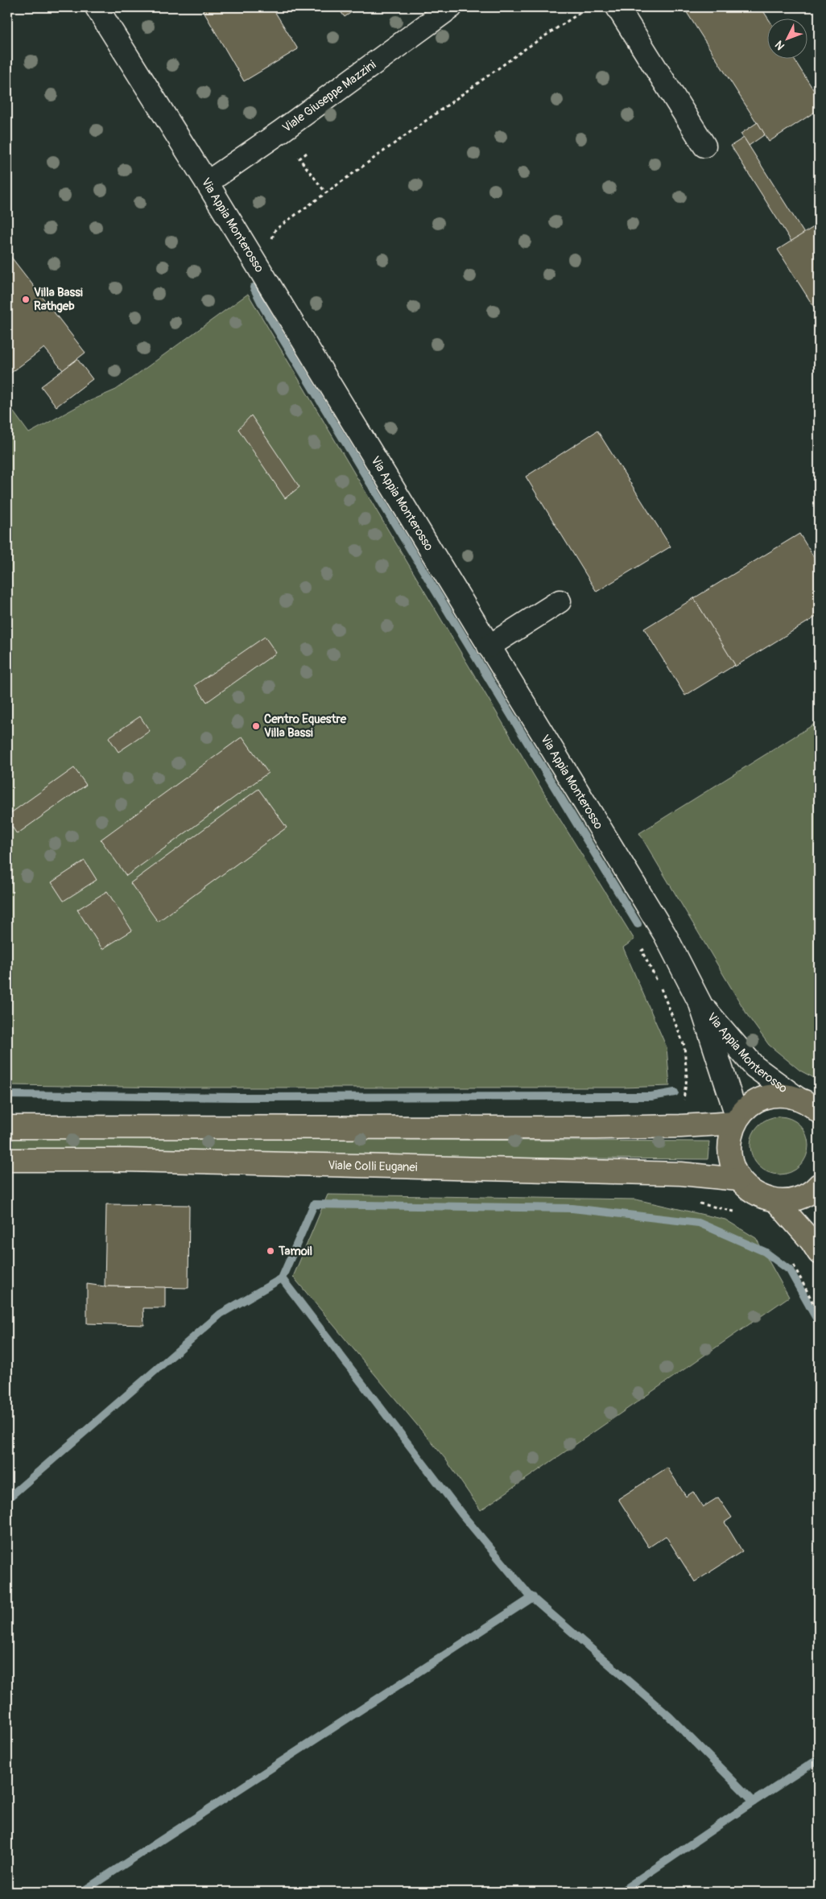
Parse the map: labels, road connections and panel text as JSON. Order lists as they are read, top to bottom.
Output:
{
  "streets": {
    "main road": ["Viale Colli Euganei"],
    "street": ["Viale Giuseppe Mazzini", "Via Appia Monterosso"]
  },
  "crossings": [
    ["Viale Giuseppe Mazzini", "Via Appia Monterosso"]
  ],
  "places": ["Villa Bassi Rathgeb", "Centro Equestre Villa Bassi", "Tamoil"],
  "north": "bottom left"
}
